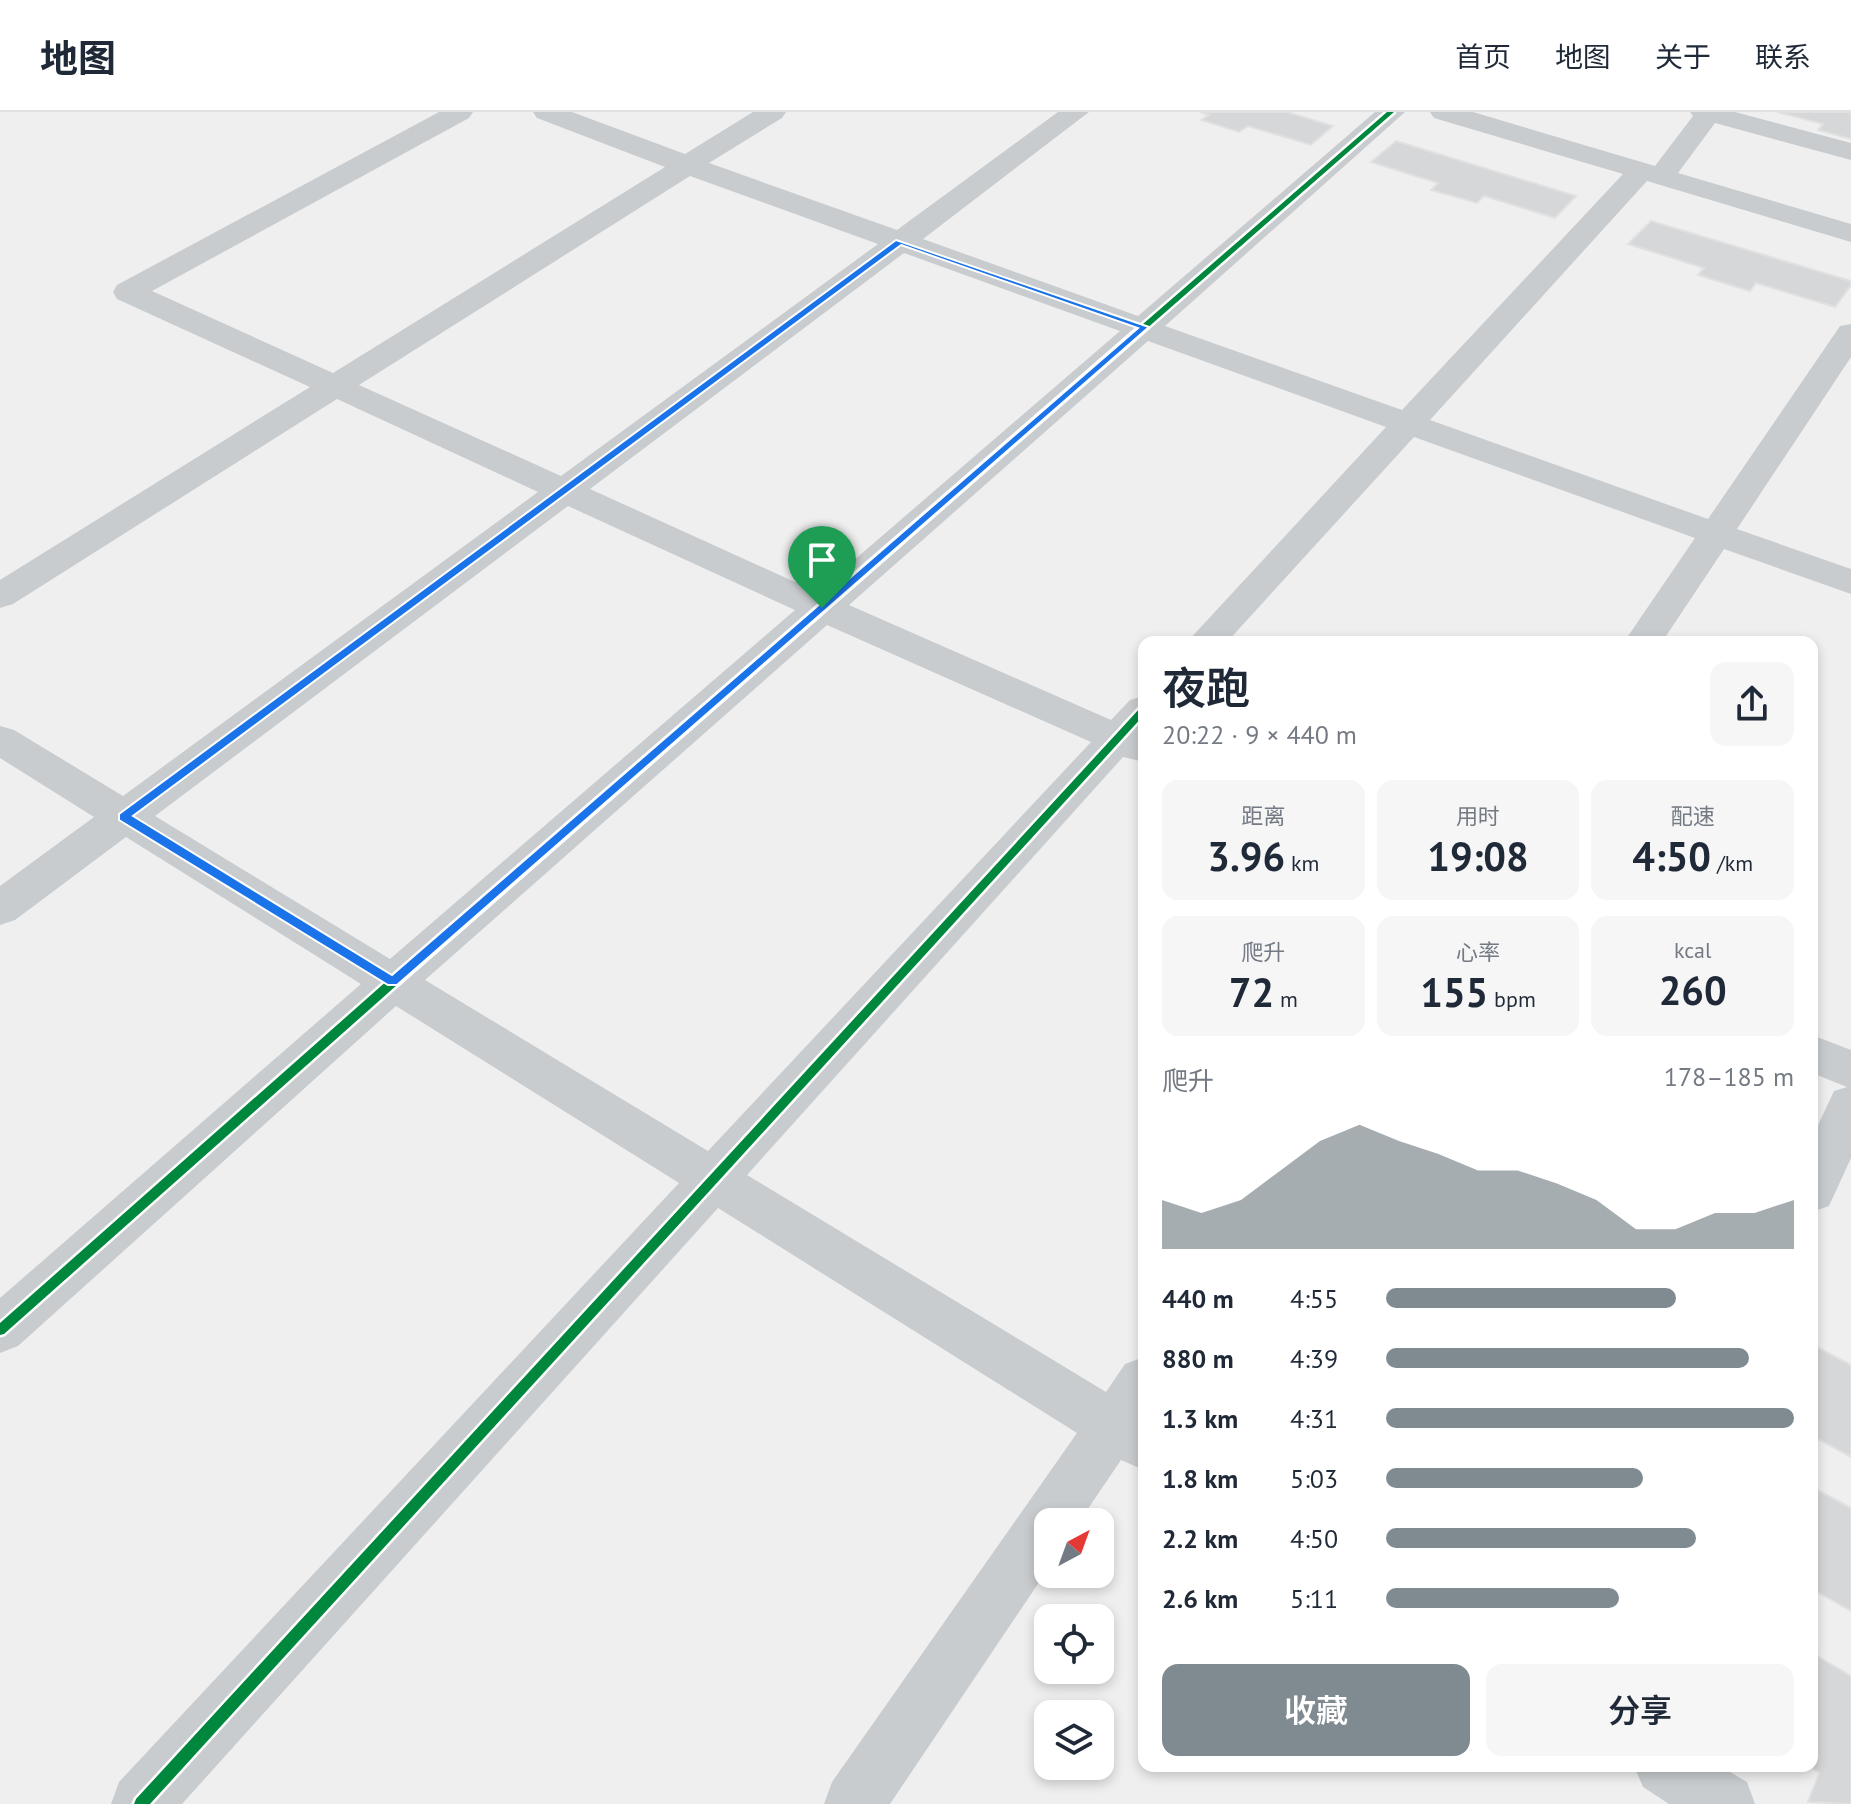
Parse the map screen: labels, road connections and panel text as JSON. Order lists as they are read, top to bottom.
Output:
{
  "north": "top right",
  "page": {
    "header": "地图",
    "nav": [
      "首页",
      "地图",
      "关于",
      "联系"
    ],
    "heading": ["夜跑", "20:22 · 9 × 440 m"],
    "stats": [
      ["距离", "3.96 km"],
      ["用时", "19:08"],
      ["配速", "4:50 /km"],
      ["爬升", "72 m"],
      ["心率", "155 bpm"],
      ["kcal", "260"]
    ],
    "chart": ["爬升", "178–185 m"],
    "list": [
      {
        "name": "440 m",
        "note": "4:55"
      },
      {
        "name": "880 m",
        "note": "4:39"
      },
      {
        "name": "1.3 km",
        "note": "4:31"
      },
      {
        "name": "1.8 km",
        "note": "5:03"
      },
      {
        "name": "2.2 km",
        "note": "4:50"
      },
      {
        "name": "2.6 km",
        "note": "5:11"
      }
    ],
    "buttons": ["收藏", "分享"]
  }
}
